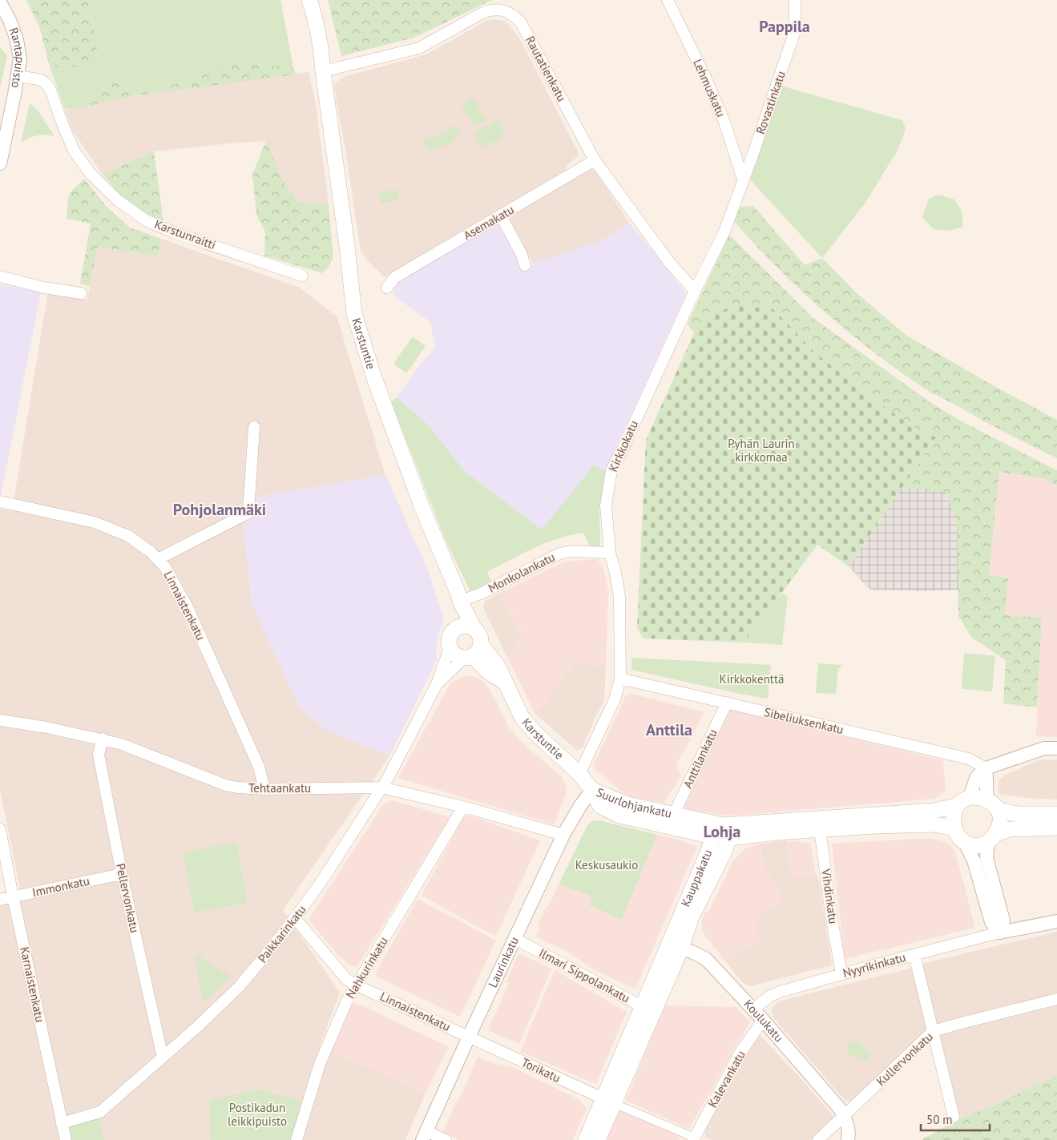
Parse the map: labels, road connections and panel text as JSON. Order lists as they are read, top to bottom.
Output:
{
  "streets": {
    "main road": ["Karstuntie", "Suurlohjankatu", "Kauppakatu"],
    "street": [
      "Rantapuisto",
      "Rautatienkatu",
      "Lehmuskatu",
      "Rovastinkatu",
      "Asemakatu",
      "Karstunraitti",
      "Kirkkokatu",
      "Monkolankatu",
      "Linnaistenkatu",
      "Sibeliuksenkatu",
      "Anttilankatu",
      "Tehtaankatu",
      "Immonkatu",
      "Vihdinkatu",
      "Pellervonkatu",
      "Paikkarinkatu",
      "Laurinkatu",
      "Nyyrikinkatu",
      "Nahkurinkatu",
      "Ilmari Sippolankatu",
      "Karnaistenkatu",
      "Koulukatu",
      "Kullervonkatu",
      "Torikatu",
      "Kalevankatu"
    ]
  },
  "crossings": [
    ["Rantapuisto", "Karstunraitti"],
    ["Rautatienkatu", "Asemakatu"],
    ["Rautatienkatu", "Karstuntie"],
    ["Rautatienkatu", "Kirkkokatu"],
    ["Lehmuskatu", "Rovastinkatu"],
    ["Rovastinkatu", "Kirkkokatu"],
    ["Karstuntie", "Monkolankatu"],
    ["Karstuntie", "Suurlohjankatu"],
    ["Karstuntie", "Paikkarinkatu"],
    ["Karstuntie", "Laurinkatu"],
    ["Kirkkokatu", "Monkolankatu"],
    ["Kirkkokatu", "Sibeliuksenkatu"],
    ["Linnaistenkatu", "Tehtaankatu"],
    ["Linnaistenkatu", "Paikkarinkatu"],
    ["Linnaistenkatu", "Laurinkatu"],
    ["Linnaistenkatu", "Nahkurinkatu"],
    ["Linnaistenkatu", "Torikatu"],
    ["Sibeliuksenkatu", "Anttilankatu"],
    ["Anttilankatu", "Suurlohjankatu"],
    ["Tehtaankatu", "Pellervonkatu"],
    ["Tehtaankatu", "Paikkarinkatu"],
    ["Tehtaankatu", "Laurinkatu"],
    ["Tehtaankatu", "Nahkurinkatu"],
    ["Suurlohjankatu", "Kauppakatu"],
    ["Suurlohjankatu", "Vihdinkatu"],
    ["Suurlohjankatu", "Laurinkatu"],
    ["Kauppakatu", "Ilmari Sippolankatu"],
    ["Kauppakatu", "Koulukatu"],
    ["Kauppakatu", "Torikatu"],
    ["Immonkatu", "Pellervonkatu"],
    ["Immonkatu", "Karnaistenkatu"],
    ["Vihdinkatu", "Nyyrikinkatu"],
    ["Pellervonkatu", "Paikkarinkatu"],
    ["Paikkarinkatu", "Karnaistenkatu"],
    ["Laurinkatu", "Ilmari Sippolankatu"],
    ["Laurinkatu", "Torikatu"],
    ["Nyyrikinkatu", "Koulukatu"],
    ["Koulukatu", "Kullervonkatu"],
    ["Koulukatu", "Kalevankatu"]
  ],
  "districts": [
    "Pappila",
    "Pohjolanmäki",
    "Anttila",
    "Lohja"
  ],
  "parks": [
    "Pyhän Laurin kirkkomaa",
    "Kirkkokenttä",
    "Keskusaukio",
    "Postikadun leikkipuisto"
  ],
  "scale_bar": "50 m"
}
